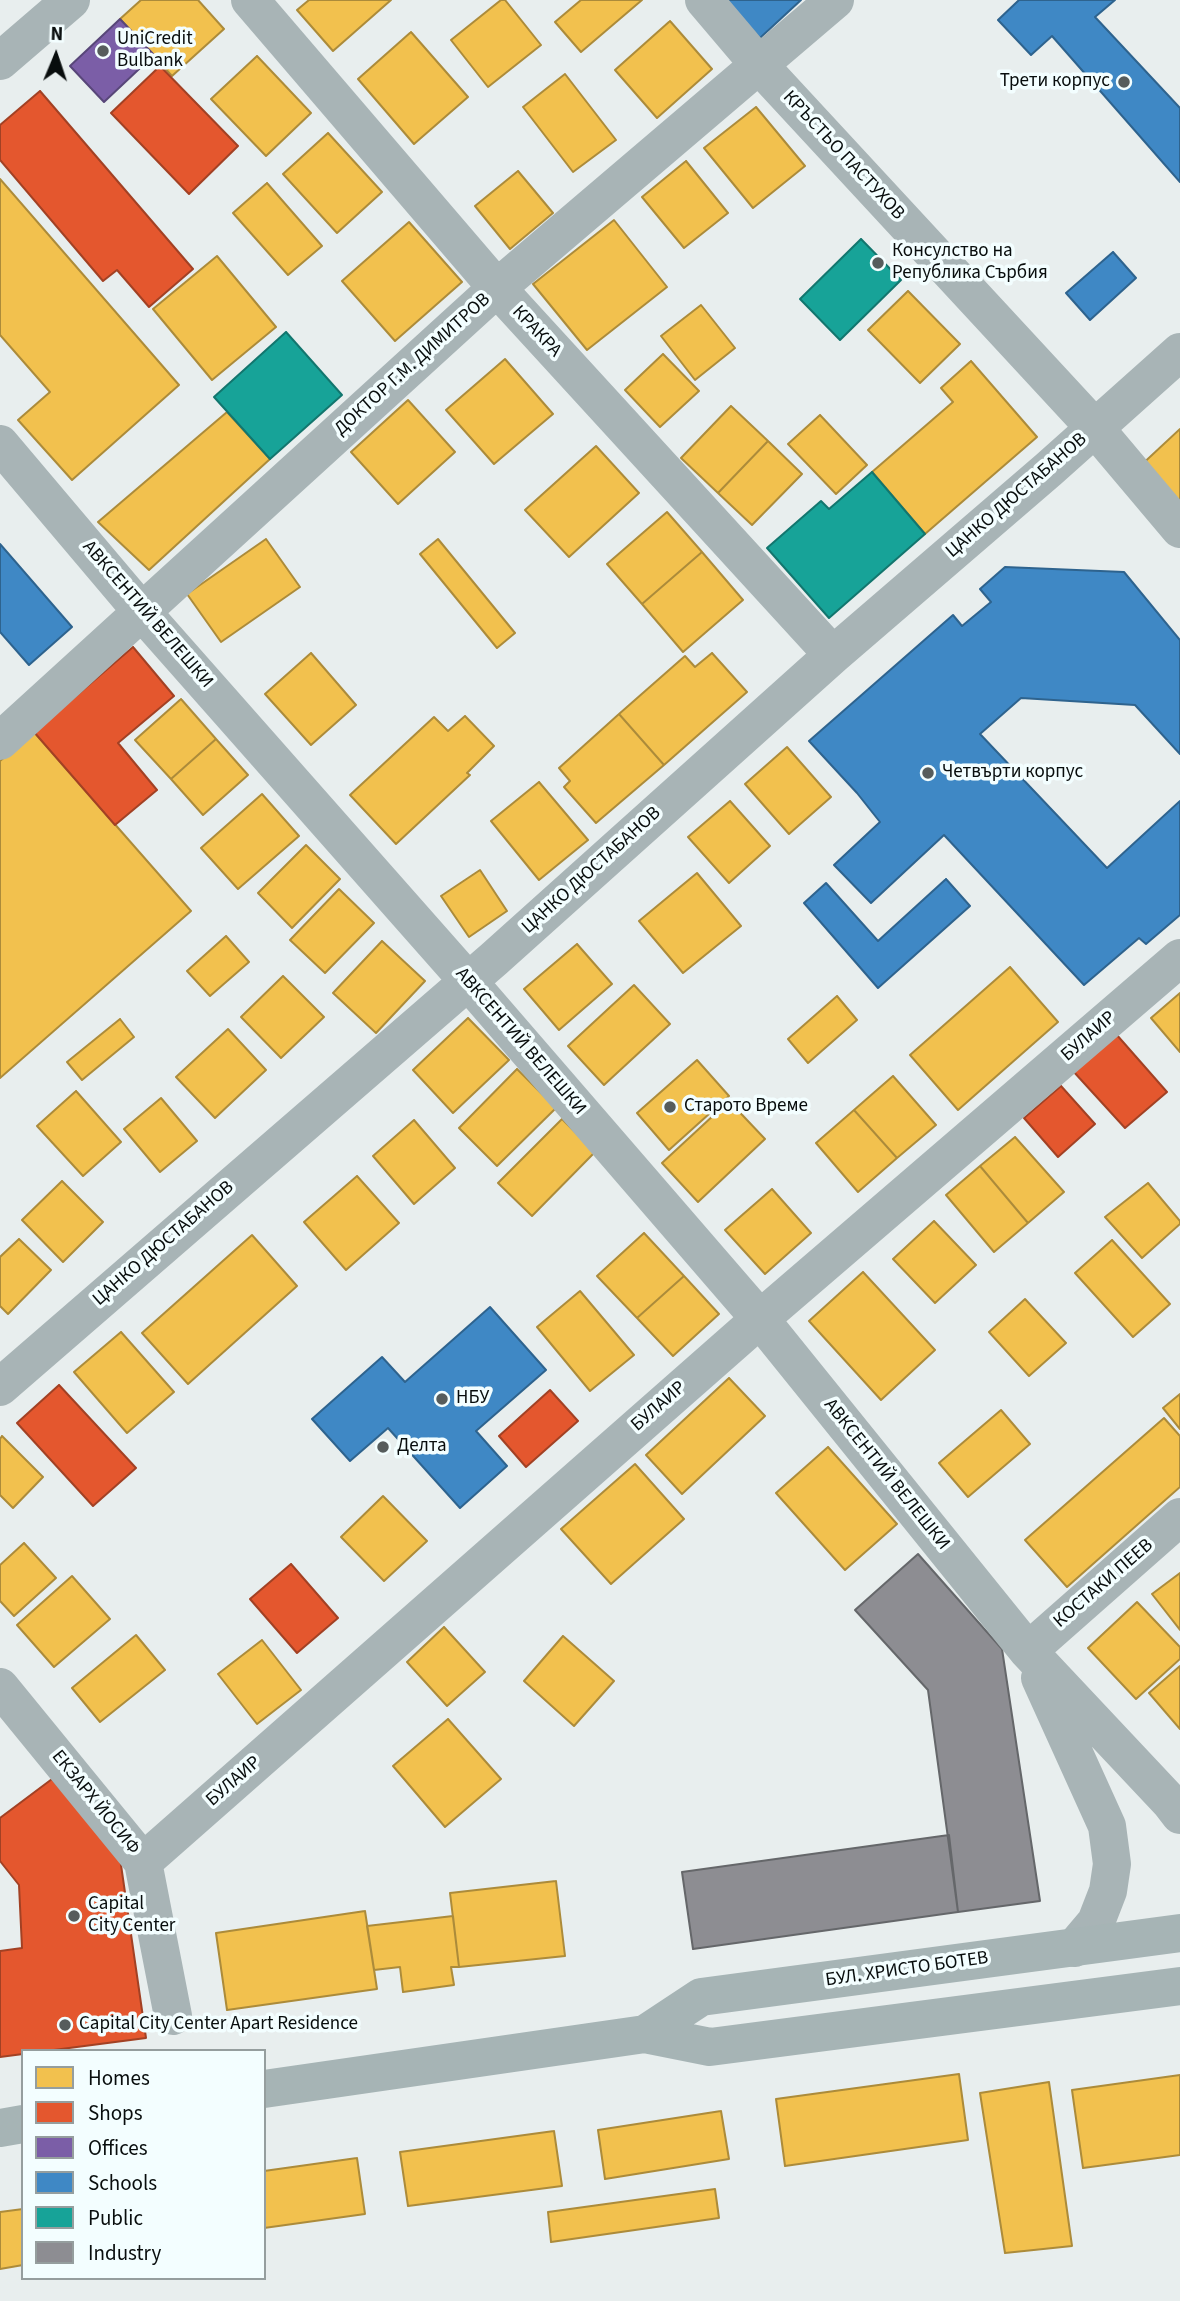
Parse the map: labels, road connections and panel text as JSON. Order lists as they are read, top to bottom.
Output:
{
  "streets": {
    "main road": ["БУЛ. ХРИСТО БОТЕВ"],
    "street": [
      "КРЪСТЬО ПАСТУХОВ",
      "КРАКРА",
      "ДОКТОР Г.М. ДИМИТРОВ",
      "ЦАНКО ДЮСТАБАНОВ",
      "АВКСЕНТИЙ ВЕЛЕШКИ",
      "БУЛАИР",
      "КОСТАКИ ПЕЕВ",
      "ЕКЗАРХ ЙОСИФ"
    ]
  },
  "crossings": [
    ["КРЪСТЬО ПАСТУХОВ", "ДОКТОР Г.М. ДИМИТРОВ"],
    ["КРЪСТЬО ПАСТУХОВ", "ЦАНКО ДЮСТАБАНОВ"],
    ["КРАКРА", "ДОКТОР Г.М. ДИМИТРОВ"],
    ["КРАКРА", "ЦАНКО ДЮСТАБАНОВ"],
    ["ДОКТОР Г.М. ДИМИТРОВ", "АВКСЕНТИЙ ВЕЛЕШКИ"],
    ["ЦАНКО ДЮСТАБАНОВ", "АВКСЕНТИЙ ВЕЛЕШКИ"],
    ["АВКСЕНТИЙ ВЕЛЕШКИ", "БУЛАИР"],
    ["АВКСЕНТИЙ ВЕЛЕШКИ", "КОСТАКИ ПЕЕВ"],
    ["АВКСЕНТИЙ ВЕЛЕШКИ", "БУЛ. ХРИСТО БОТЕВ"],
    ["БУЛАИР", "ЕКЗАРХ ЙОСИФ"]
  ],
  "places": [
    "UniCredit Bulbank",
    "Трети корпус",
    "Консулство на Република Сърбия",
    "Четвърти корпус",
    "Старото Време",
    "НБУ",
    "Делта",
    "Capital City Center",
    "Capital City Center Apart Residence"
  ],
  "legend": [
    "Homes",
    "Shops",
    "Offices",
    "Schools",
    "Public",
    "Industry"
  ],
  "north": "top"
}
